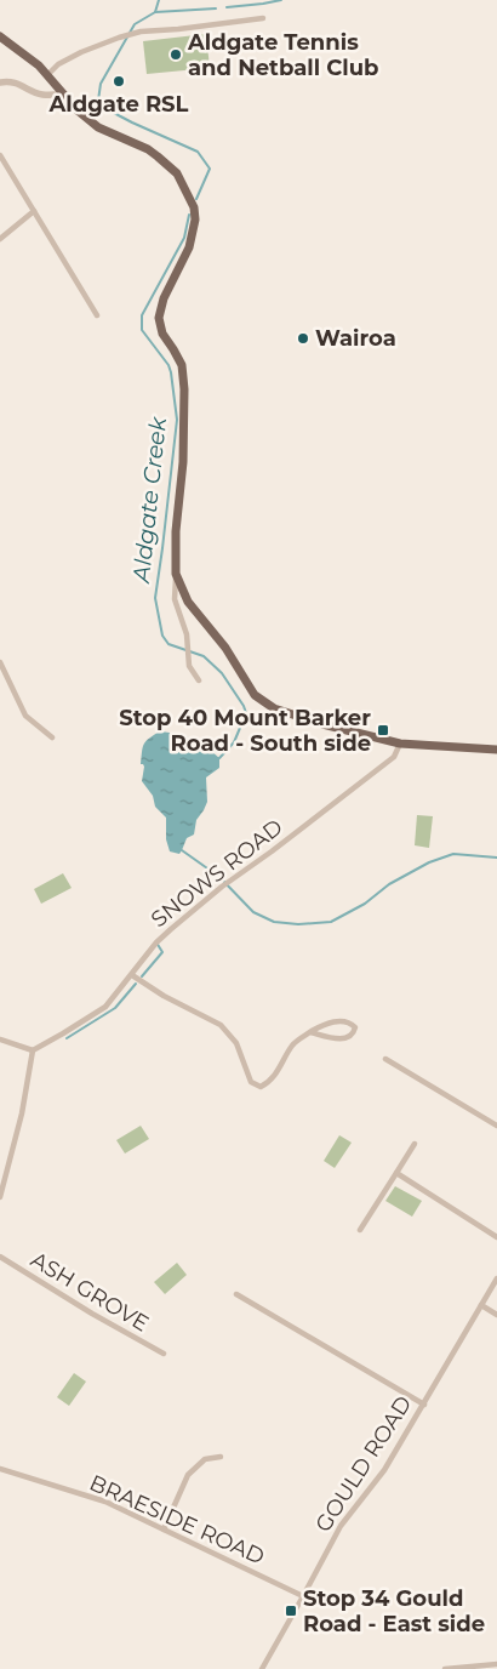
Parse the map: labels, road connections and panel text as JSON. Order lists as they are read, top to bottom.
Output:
{
  "streets": {
    "street": [
      "SNOWS ROAD",
      "ASH GROVE",
      "GOULD ROAD",
      "BRAESIDE ROAD"
    ]
  },
  "crossings": [
    ["GOULD ROAD", "BRAESIDE ROAD"]
  ],
  "water": ["Aldgate Creek"],
  "places": {
    "other": ["Aldgate Tennis and Netball Club", "Aldgate RSL", "Wairoa"],
    "transit": ["Stop 40 Mount Barker Road - South side", "Stop 34 Gould Road - East side"]
  }
}
